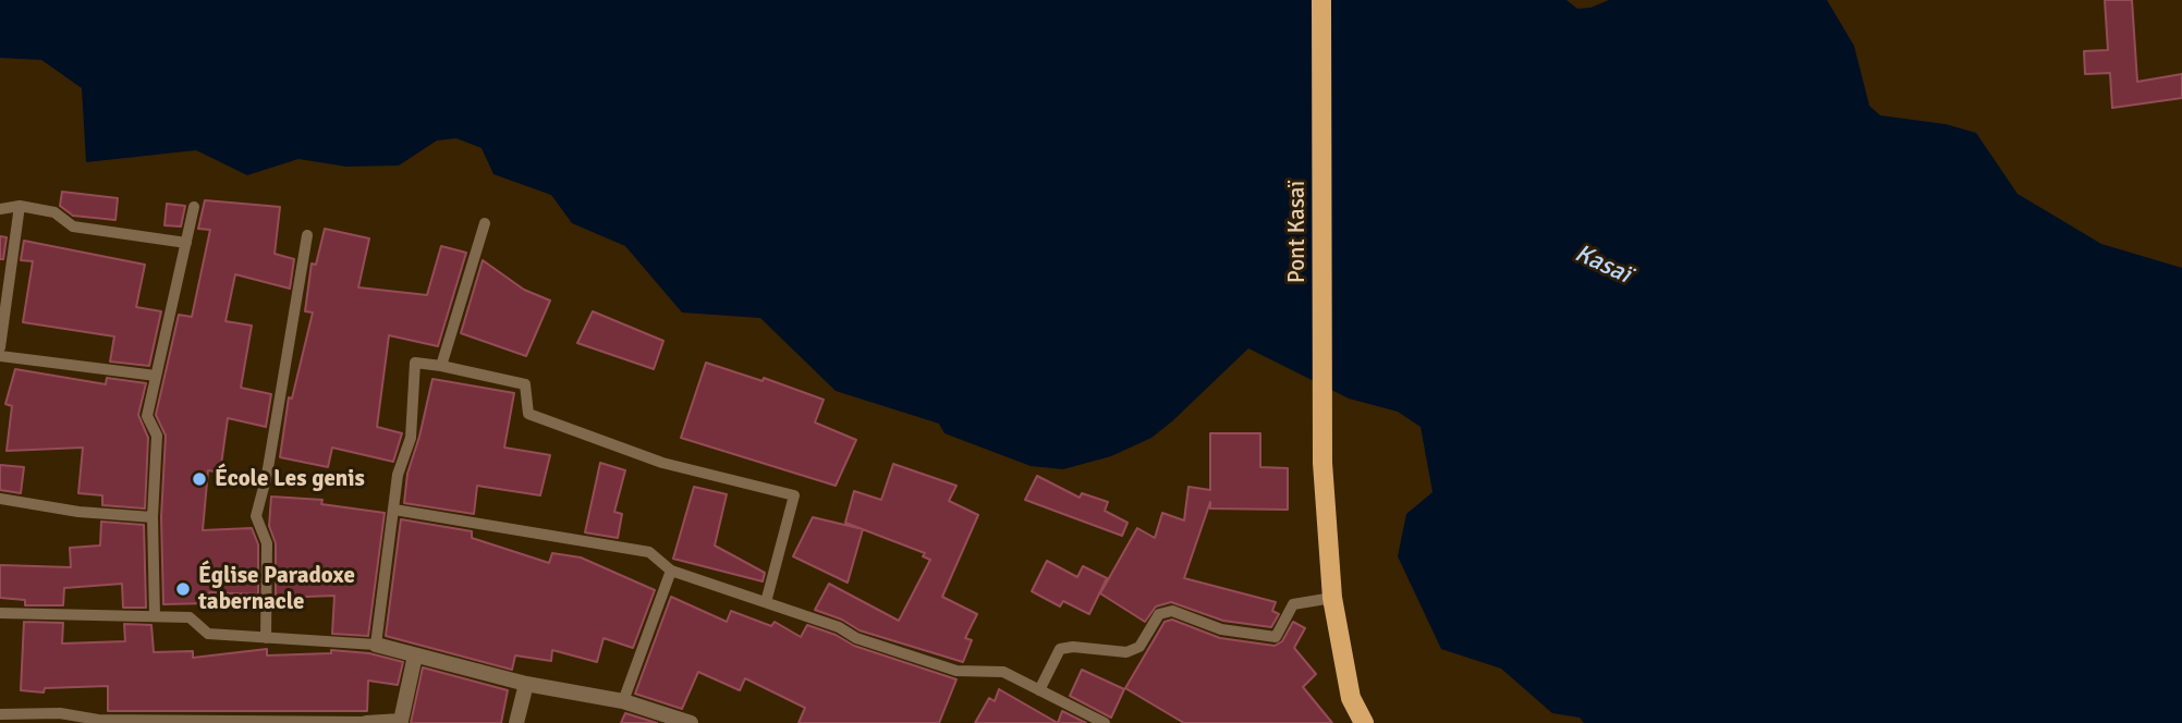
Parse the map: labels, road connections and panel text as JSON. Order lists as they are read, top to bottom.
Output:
{
  "streets": {
    "main road": ["Pont Kasaï"]
  },
  "water": ["Kasaï"],
  "places": ["École Les genis", "Église Paradoxe tabernacle"]
}
